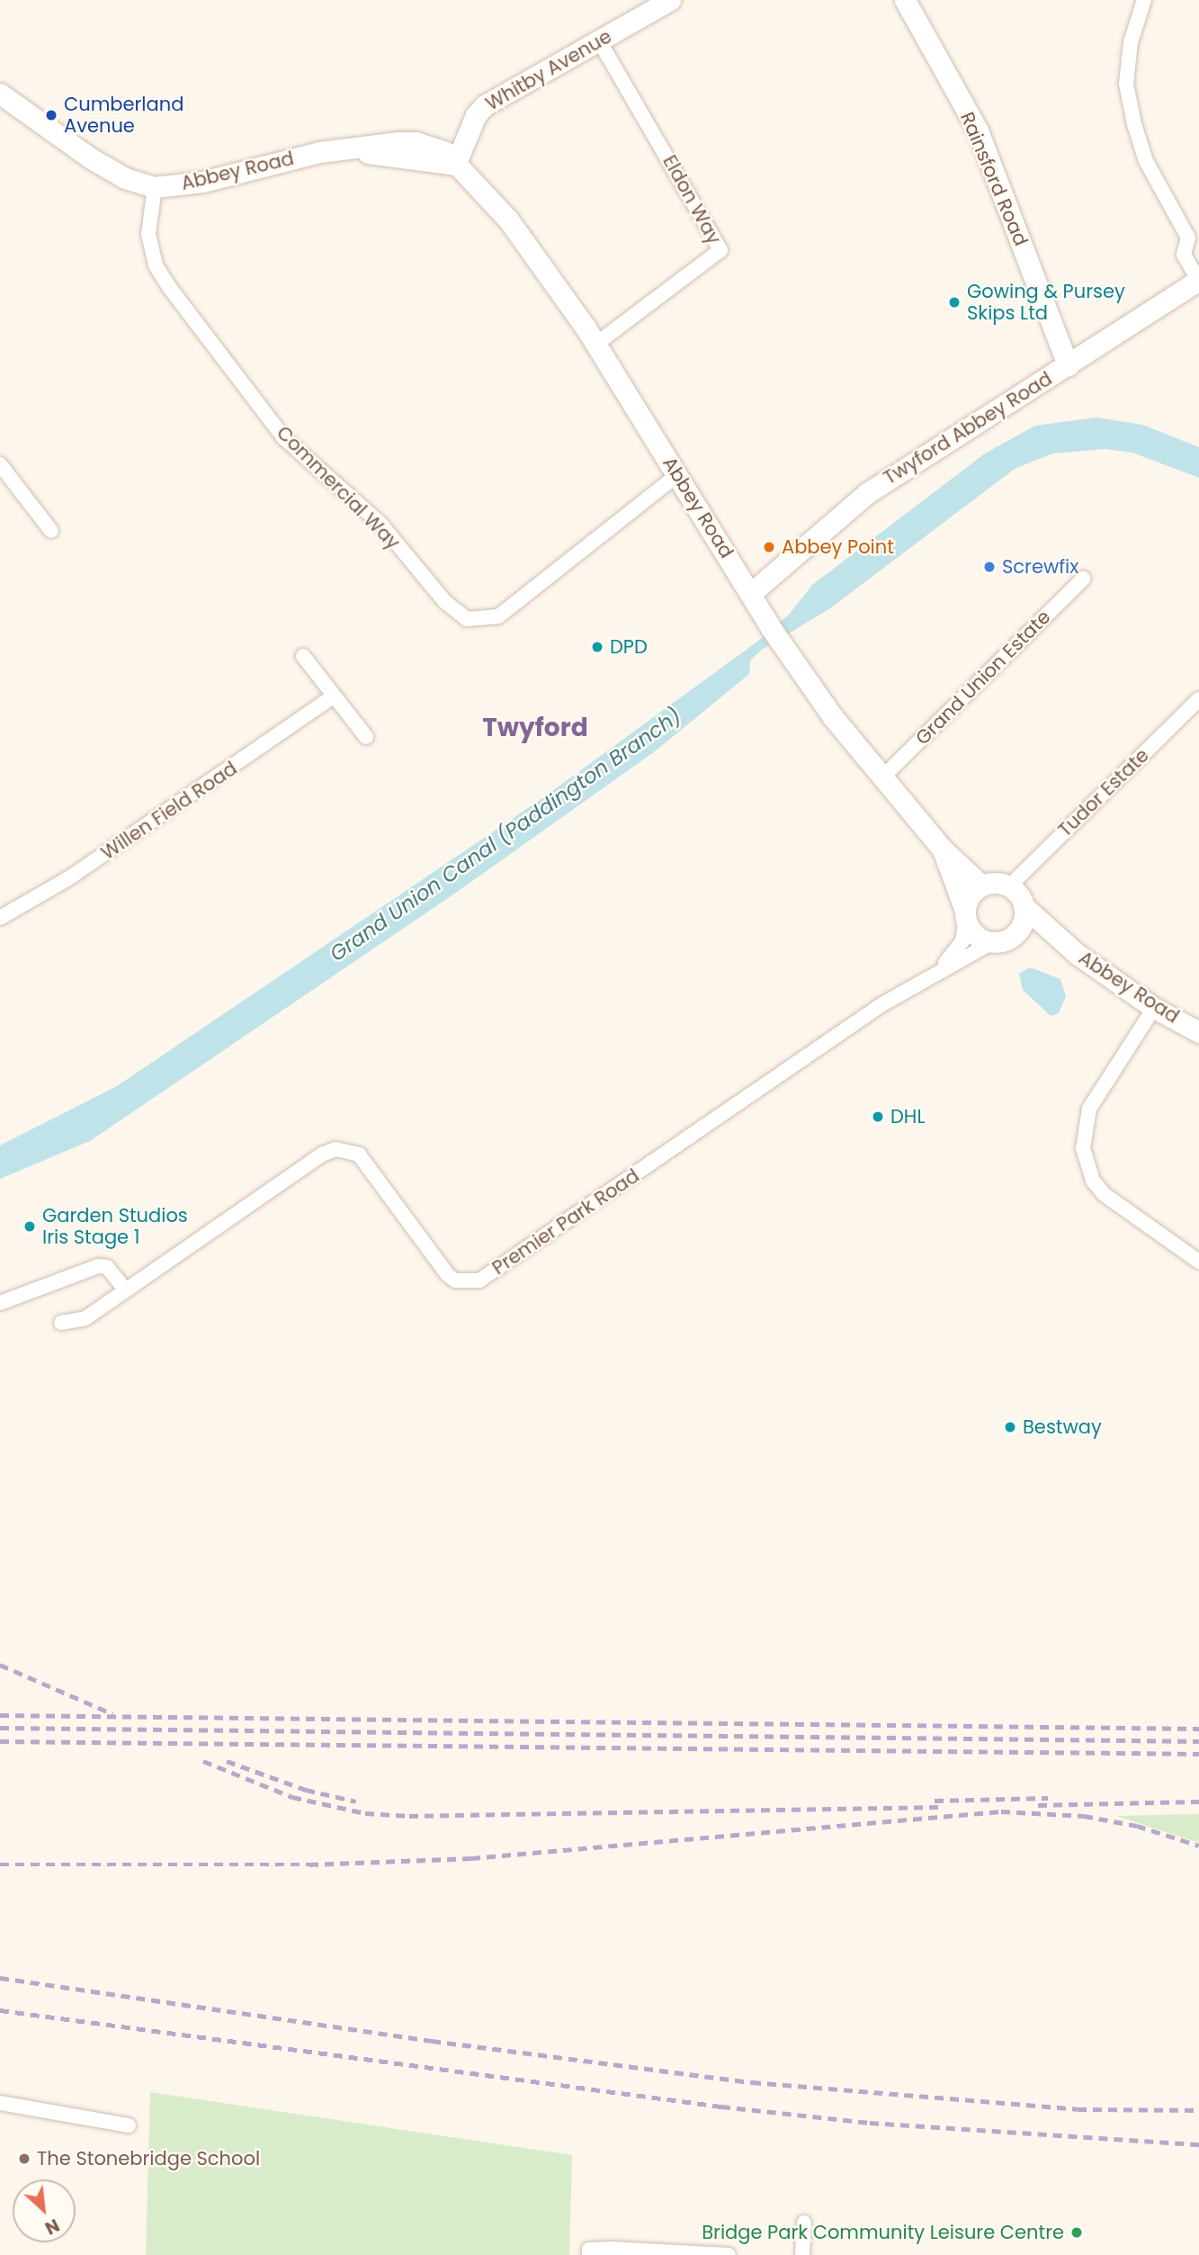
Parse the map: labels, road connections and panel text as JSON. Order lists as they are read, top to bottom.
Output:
{
  "streets": {
    "street": [
      "Whitby Avenue",
      "Abbey Road",
      "Rainsford Road",
      "Eldon Way",
      "Twyford Abbey Road",
      "Commercial Way",
      "Grand Union Estate",
      "Tudor Estate",
      "Willen Field Road",
      "Premier Park Road"
    ]
  },
  "crossings": [
    ["Whitby Avenue", "Abbey Road"],
    ["Whitby Avenue", "Eldon Way"],
    ["Abbey Road", "Eldon Way"],
    ["Abbey Road", "Twyford Abbey Road"],
    ["Abbey Road", "Commercial Way"],
    ["Abbey Road", "Grand Union Estate"],
    ["Abbey Road", "Tudor Estate"],
    ["Abbey Road", "Premier Park Road"],
    ["Rainsford Road", "Twyford Abbey Road"],
    ["Tudor Estate", "Premier Park Road"]
  ],
  "districts": ["Twyford"],
  "water": ["Grand Union Canal (Paddington Branch)"],
  "places": [
    "Cumberland Avenue",
    "Gowing & Pursey Skips Ltd",
    "Abbey Point",
    "Screwfix",
    "DPD",
    "DHL",
    "Garden Studios Iris Stage 1",
    "Bestway",
    "The Stonebridge School",
    "Bridge Park Community Leisure Centre"
  ],
  "north": "bottom right"
}
